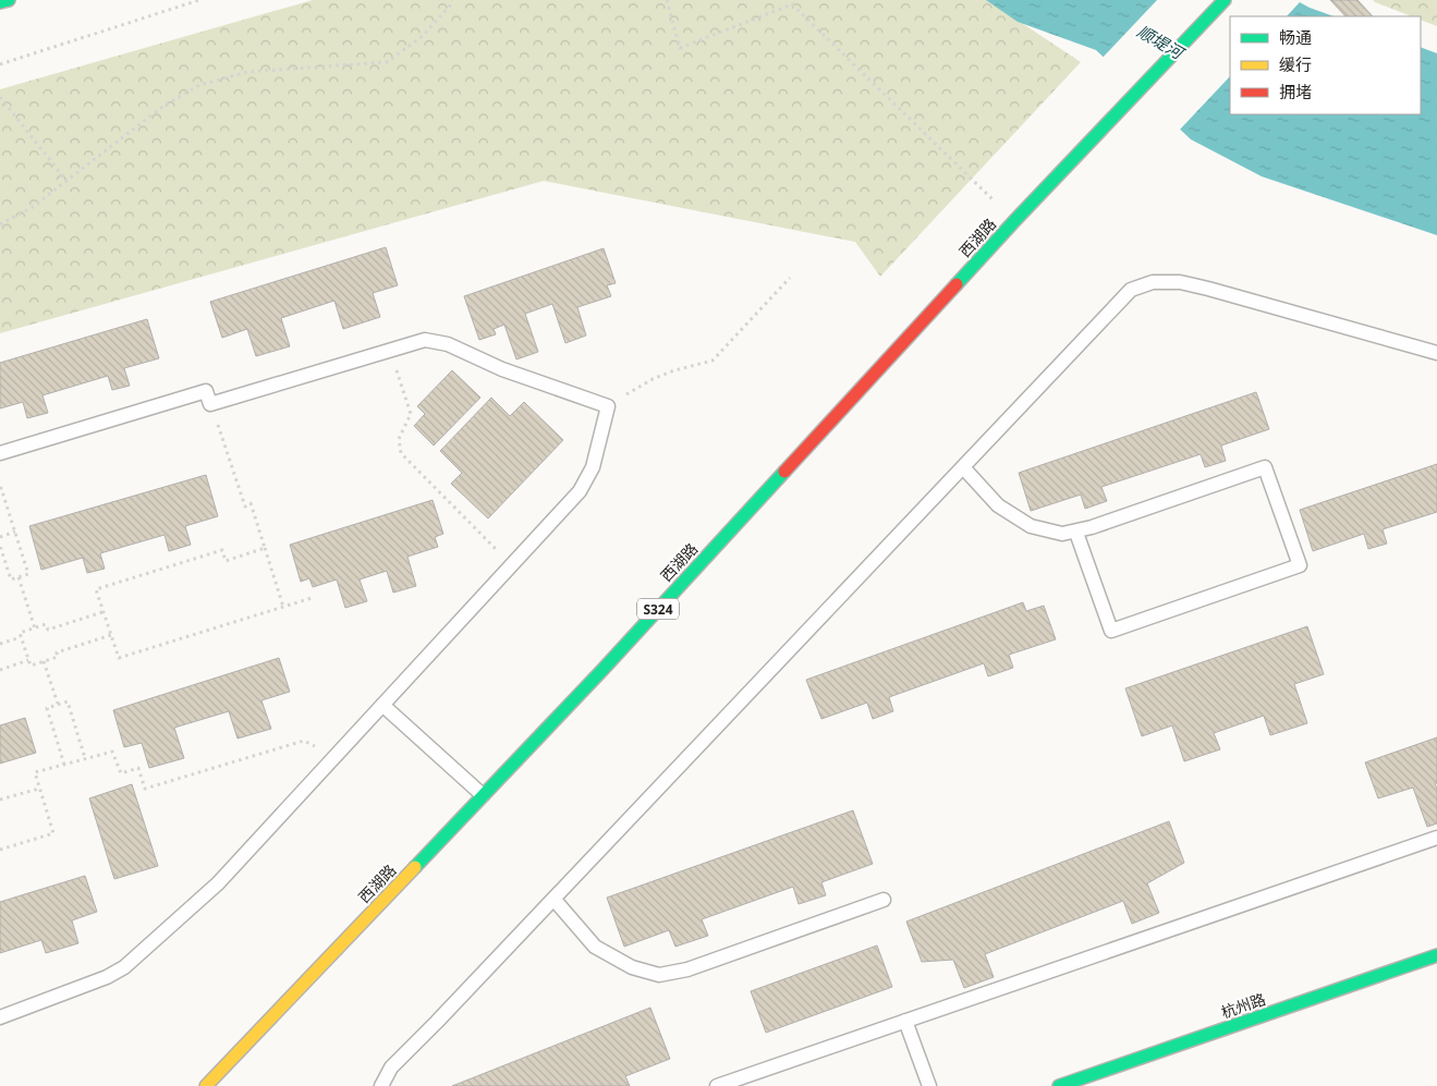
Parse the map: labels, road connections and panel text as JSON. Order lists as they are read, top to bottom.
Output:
{
  "streets": {
    "main road": ["西湖路", "S324", "杭州路"]
  },
  "water": ["顺堤河"],
  "legend": ["畅通", "缓行", "拥堵"]
}
